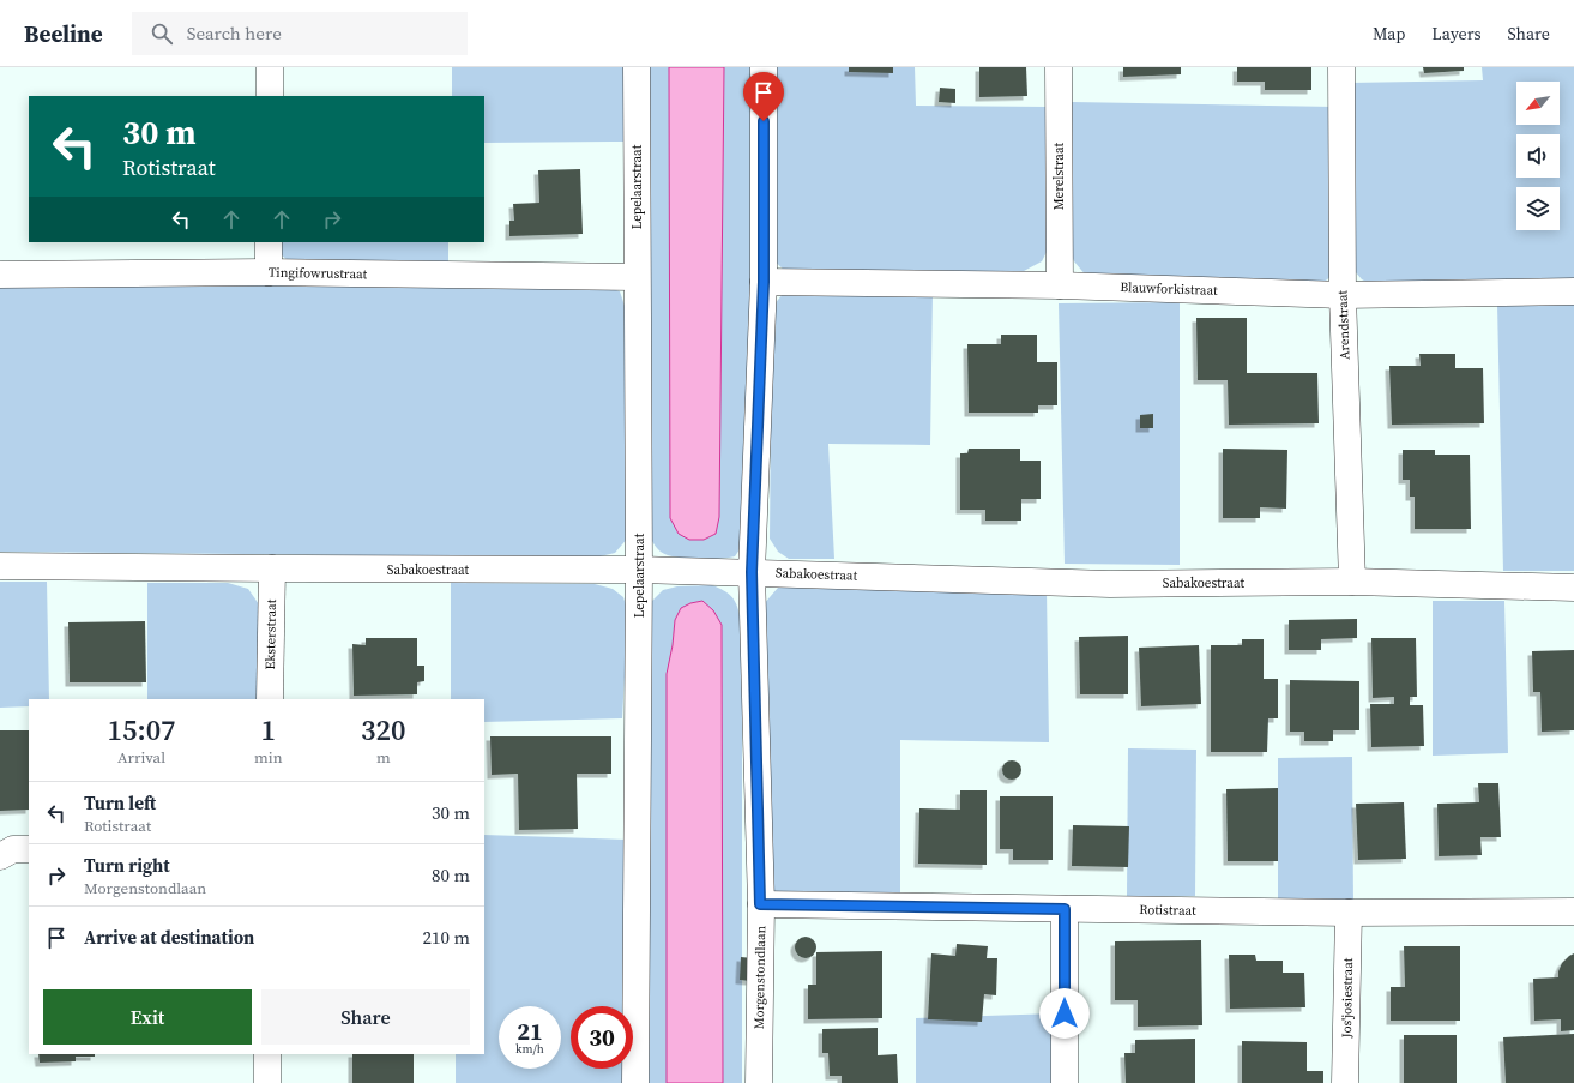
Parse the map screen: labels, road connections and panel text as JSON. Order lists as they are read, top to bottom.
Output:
{
  "streets": {
    "street": [
      "Merelstraat",
      "Lepelaarstraat",
      "Tingifowrustraat",
      "Blauwforkistraat",
      "Arendstraat",
      "Sabakoestraat",
      "Eksterstraat",
      "Rotistraat",
      "Morgenstondlaan",
      "Jos'josiestraat"
    ]
  },
  "crossings": [
    ["Merelstraat", "Blauwforkistraat"],
    ["Lepelaarstraat", "Tingifowrustraat"],
    ["Lepelaarstraat", "Sabakoestraat"],
    ["Blauwforkistraat", "Arendstraat"],
    ["Blauwforkistraat", "Morgenstondlaan"],
    ["Arendstraat", "Sabakoestraat"],
    ["Sabakoestraat", "Eksterstraat"],
    ["Sabakoestraat", "Morgenstondlaan"],
    ["Rotistraat", "Morgenstondlaan"],
    ["Rotistraat", "Jos'josiestraat"]
  ],
  "north": "bottom left",
  "page": {
    "header": "Beeline",
    "search": "Search here",
    "nav": ["Map", "Layers", "Share"],
    "turn": ["30 m", "Rotistraat"],
    "eta": [
      "15:07",
      "Arrival",
      "1",
      "min",
      "320",
      "m"
    ],
    "list": [
      {
        "name": "Turn left",
        "note": "Rotistraat",
        "value": "30 m"
      },
      {
        "name": "Turn right",
        "note": "Morgenstondlaan",
        "value": "80 m"
      },
      {
        "name": "Arrive at destination",
        "value": "210 m"
      }
    ],
    "buttons": ["Exit", "Share"],
    "speed": "21 km/h",
    "limit": "30"
  }
}
